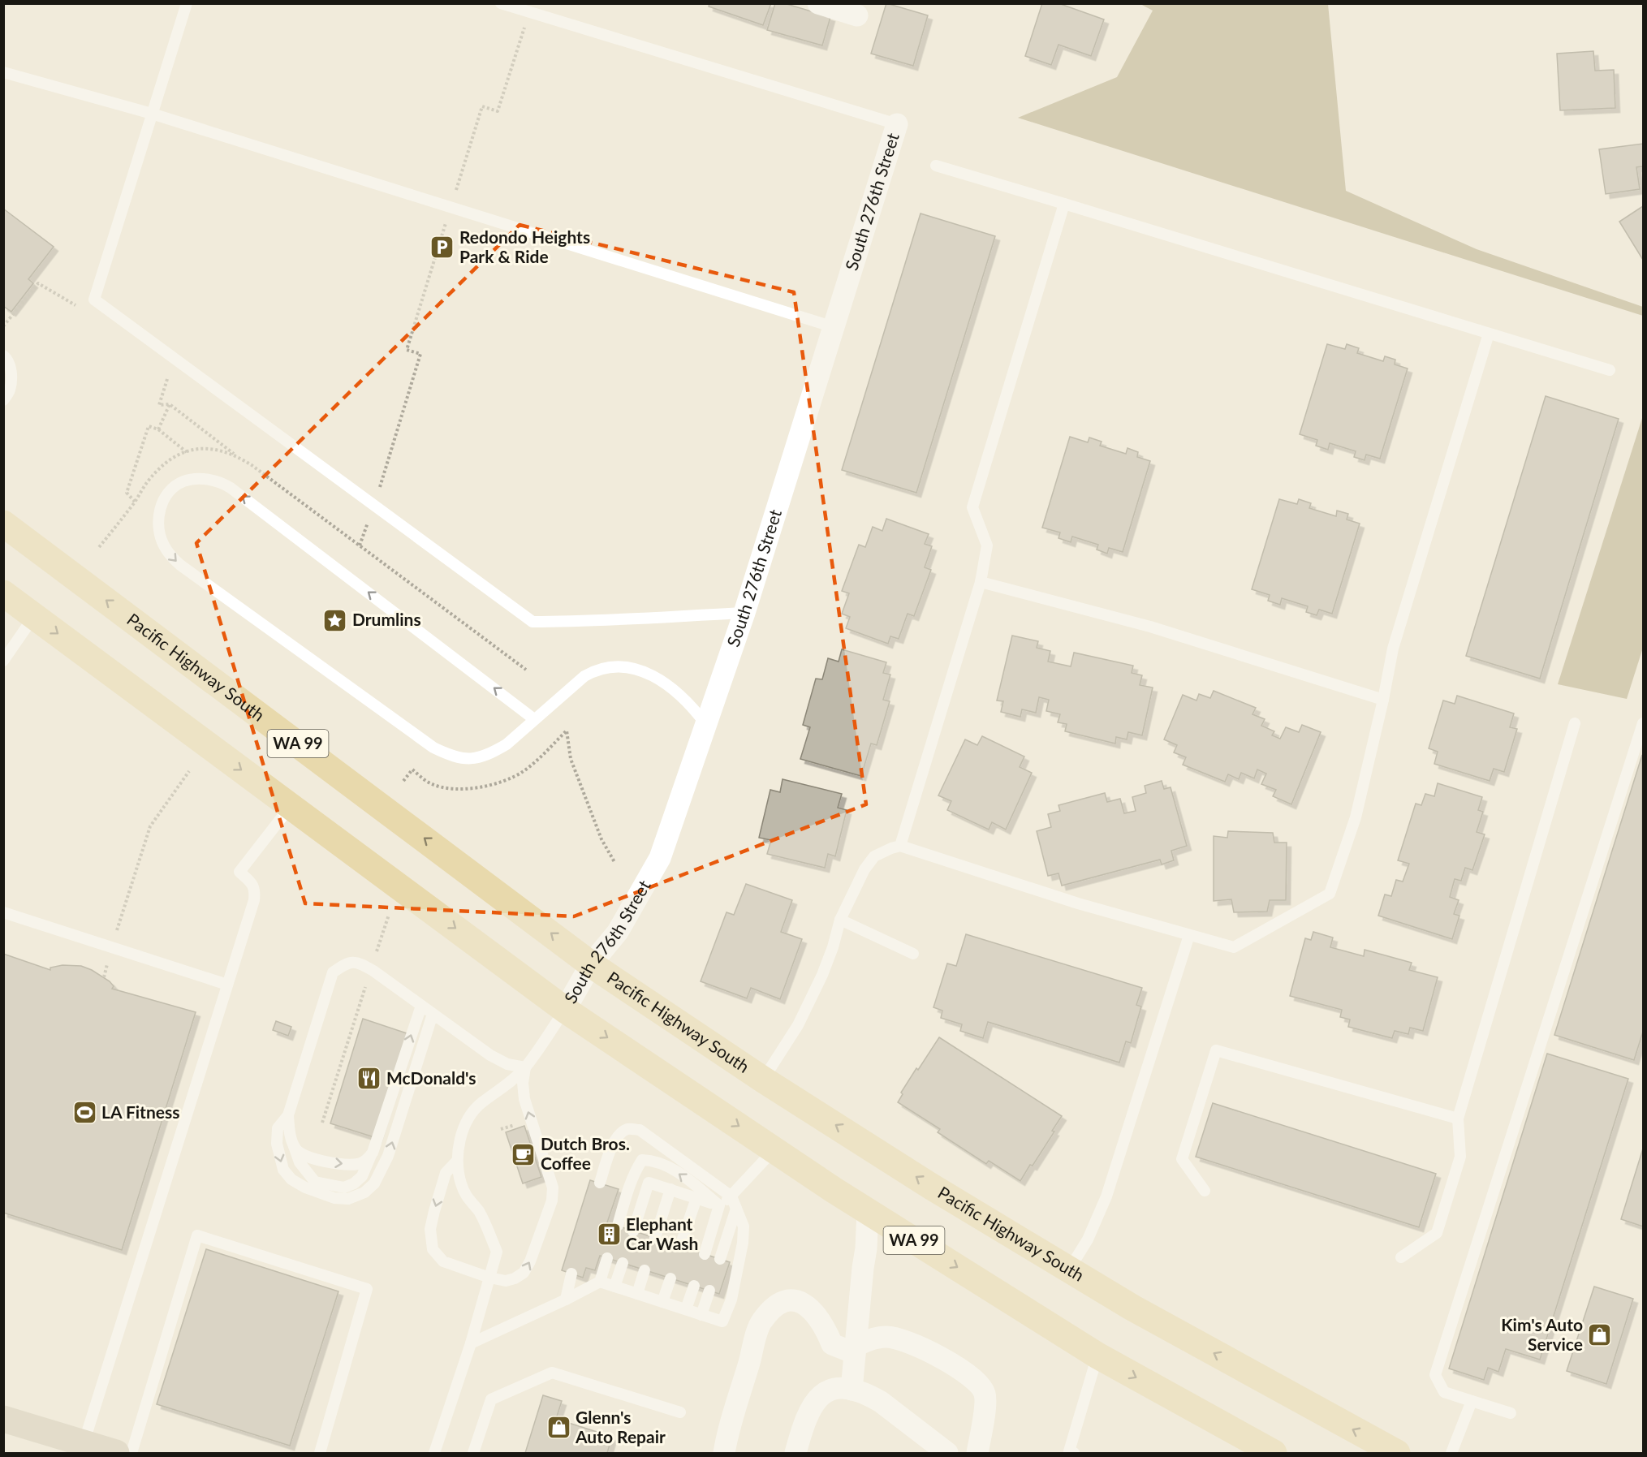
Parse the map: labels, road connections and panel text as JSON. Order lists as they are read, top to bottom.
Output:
{
  "streets": {
    "main road": ["Pacific Highway South", "WA 99"],
    "street": ["South 276th Street"]
  },
  "crossings": [
    ["South 276th Street", "Pacific Highway South"],
    ["South 276th Street", "WA 99"]
  ],
  "places": {
    "parking": ["Redondo Heights Park & Ride"],
    "place": ["Drumlins"],
    "restaurant": ["McDonald's"],
    "sports": ["LA Fitness"],
    "cafe": ["Dutch Bros. Coffee"],
    "building": ["Elephant Car Wash"],
    "shop": ["Kim's Auto Service", "Glenn's Auto Repair"]
  }
}
